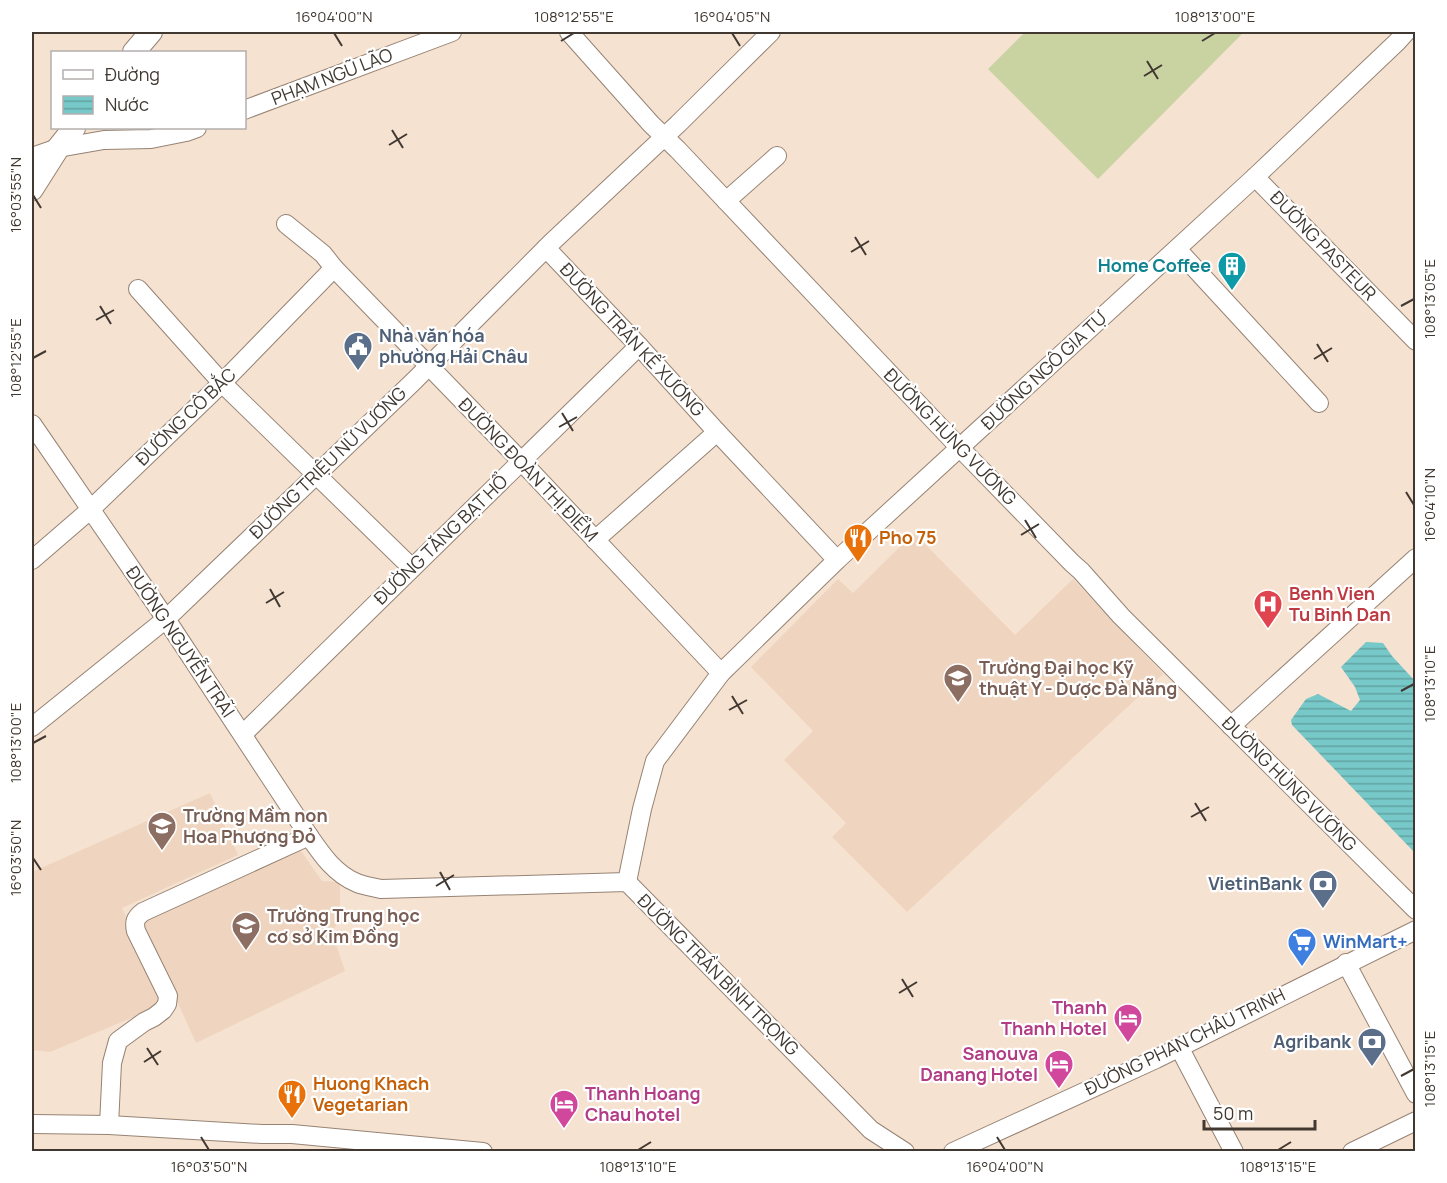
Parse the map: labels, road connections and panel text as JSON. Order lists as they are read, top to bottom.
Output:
{
  "streets": {
    "street": [
      "PHẠM NGŨ LÃO",
      "ĐƯỜNG PASTEUR",
      "ĐƯỜNG TRẦN KẾ XƯƠNG",
      "ĐƯỜNG NGÔ GIA TỰ",
      "ĐƯỜNG CÔ BẮC",
      "ĐƯỜNG HÙNG VƯƠNG",
      "ĐƯỜNG TRIỆU NỮ VƯƠNG",
      "ĐƯỜNG ĐOÀN THỊ ĐIỂM",
      "ĐƯỜNG TĂNG BẠT HỔ",
      "ĐƯỜNG NGUYỄN TRÃI",
      "ĐƯỜNG TRẦN BÌNH TRỌNG",
      "ĐƯỜNG PHAN CHÂU TRINH"
    ]
  },
  "crossings": [
    ["ĐƯỜNG PASTEUR", "ĐƯỜNG NGÔ GIA TỰ"],
    ["ĐƯỜNG TRẦN KẾ XƯƠNG", "ĐƯỜNG NGÔ GIA TỰ"],
    ["ĐƯỜNG TRẦN KẾ XƯƠNG", "ĐƯỜNG TRIỆU NỮ VƯƠNG"],
    ["ĐƯỜNG TRẦN KẾ XƯƠNG", "ĐƯỜNG ĐOÀN THỊ ĐIỂM"],
    ["ĐƯỜNG TRẦN KẾ XƯƠNG", "ĐƯỜNG TĂNG BẠT HỔ"],
    ["ĐƯỜNG NGÔ GIA TỰ", "ĐƯỜNG HÙNG VƯƠNG"],
    ["ĐƯỜNG NGÔ GIA TỰ", "ĐƯỜNG ĐOÀN THỊ ĐIỂM"],
    ["ĐƯỜNG NGÔ GIA TỰ", "ĐƯỜNG TRẦN BÌNH TRỌNG"],
    ["ĐƯỜNG CÔ BẮC", "ĐƯỜNG ĐOÀN THỊ ĐIỂM"],
    ["ĐƯỜNG CÔ BẮC", "ĐƯỜNG NGUYỄN TRÃI"],
    ["ĐƯỜNG HÙNG VƯƠNG", "ĐƯỜNG TRIỆU NỮ VƯƠNG"],
    ["ĐƯỜNG TRIỆU NỮ VƯƠNG", "ĐƯỜNG ĐOÀN THỊ ĐIỂM"],
    ["ĐƯỜNG TRIỆU NỮ VƯƠNG", "ĐƯỜNG NGUYỄN TRÃI"],
    ["ĐƯỜNG ĐOÀN THỊ ĐIỂM", "ĐƯỜNG TĂNG BẠT HỔ"],
    ["ĐƯỜNG TĂNG BẠT HỔ", "ĐƯỜNG NGUYỄN TRÃI"],
    ["ĐƯỜNG NGUYỄN TRÃI", "ĐƯỜNG TRẦN BÌNH TRỌNG"]
  ],
  "places": {
    "building": ["Home Coffee"],
    "public building": ["Nhà văn hóa phường Hải Châu"],
    "restaurant": ["Pho 75", "Huong Khach Vegetarian"],
    "hospital": ["Benh Vien Tu Binh Dan"],
    "school or university": ["Trường Đại học Kỹ thuật Y - Dược Đà Nẵng", "Trường Mầm non Hoa Phượng Đỏ", "Trường Trung học cơ sở Kim Đồng"],
    "bank": ["VietinBank", "Agribank"],
    "supermarket": ["WinMart+"],
    "hotel": ["Thanh Thanh Hotel", "Sanouva Danang Hotel", "Thanh Hoang Chau hotel"]
  },
  "legend": ["Đường", "Nước"],
  "scale_bar": "50 m",
  "coordinates": [
    "16°04'00\"N",
    "108°12'55\"E",
    "16°04'05\"N",
    "108°13'00\"E",
    "16°03'55\"N",
    "108°13'05\"E",
    "16°04'10\"N",
    "108°13'10\"E",
    "16°03'50\"N",
    "108°13'15\"E"
  ]
}
